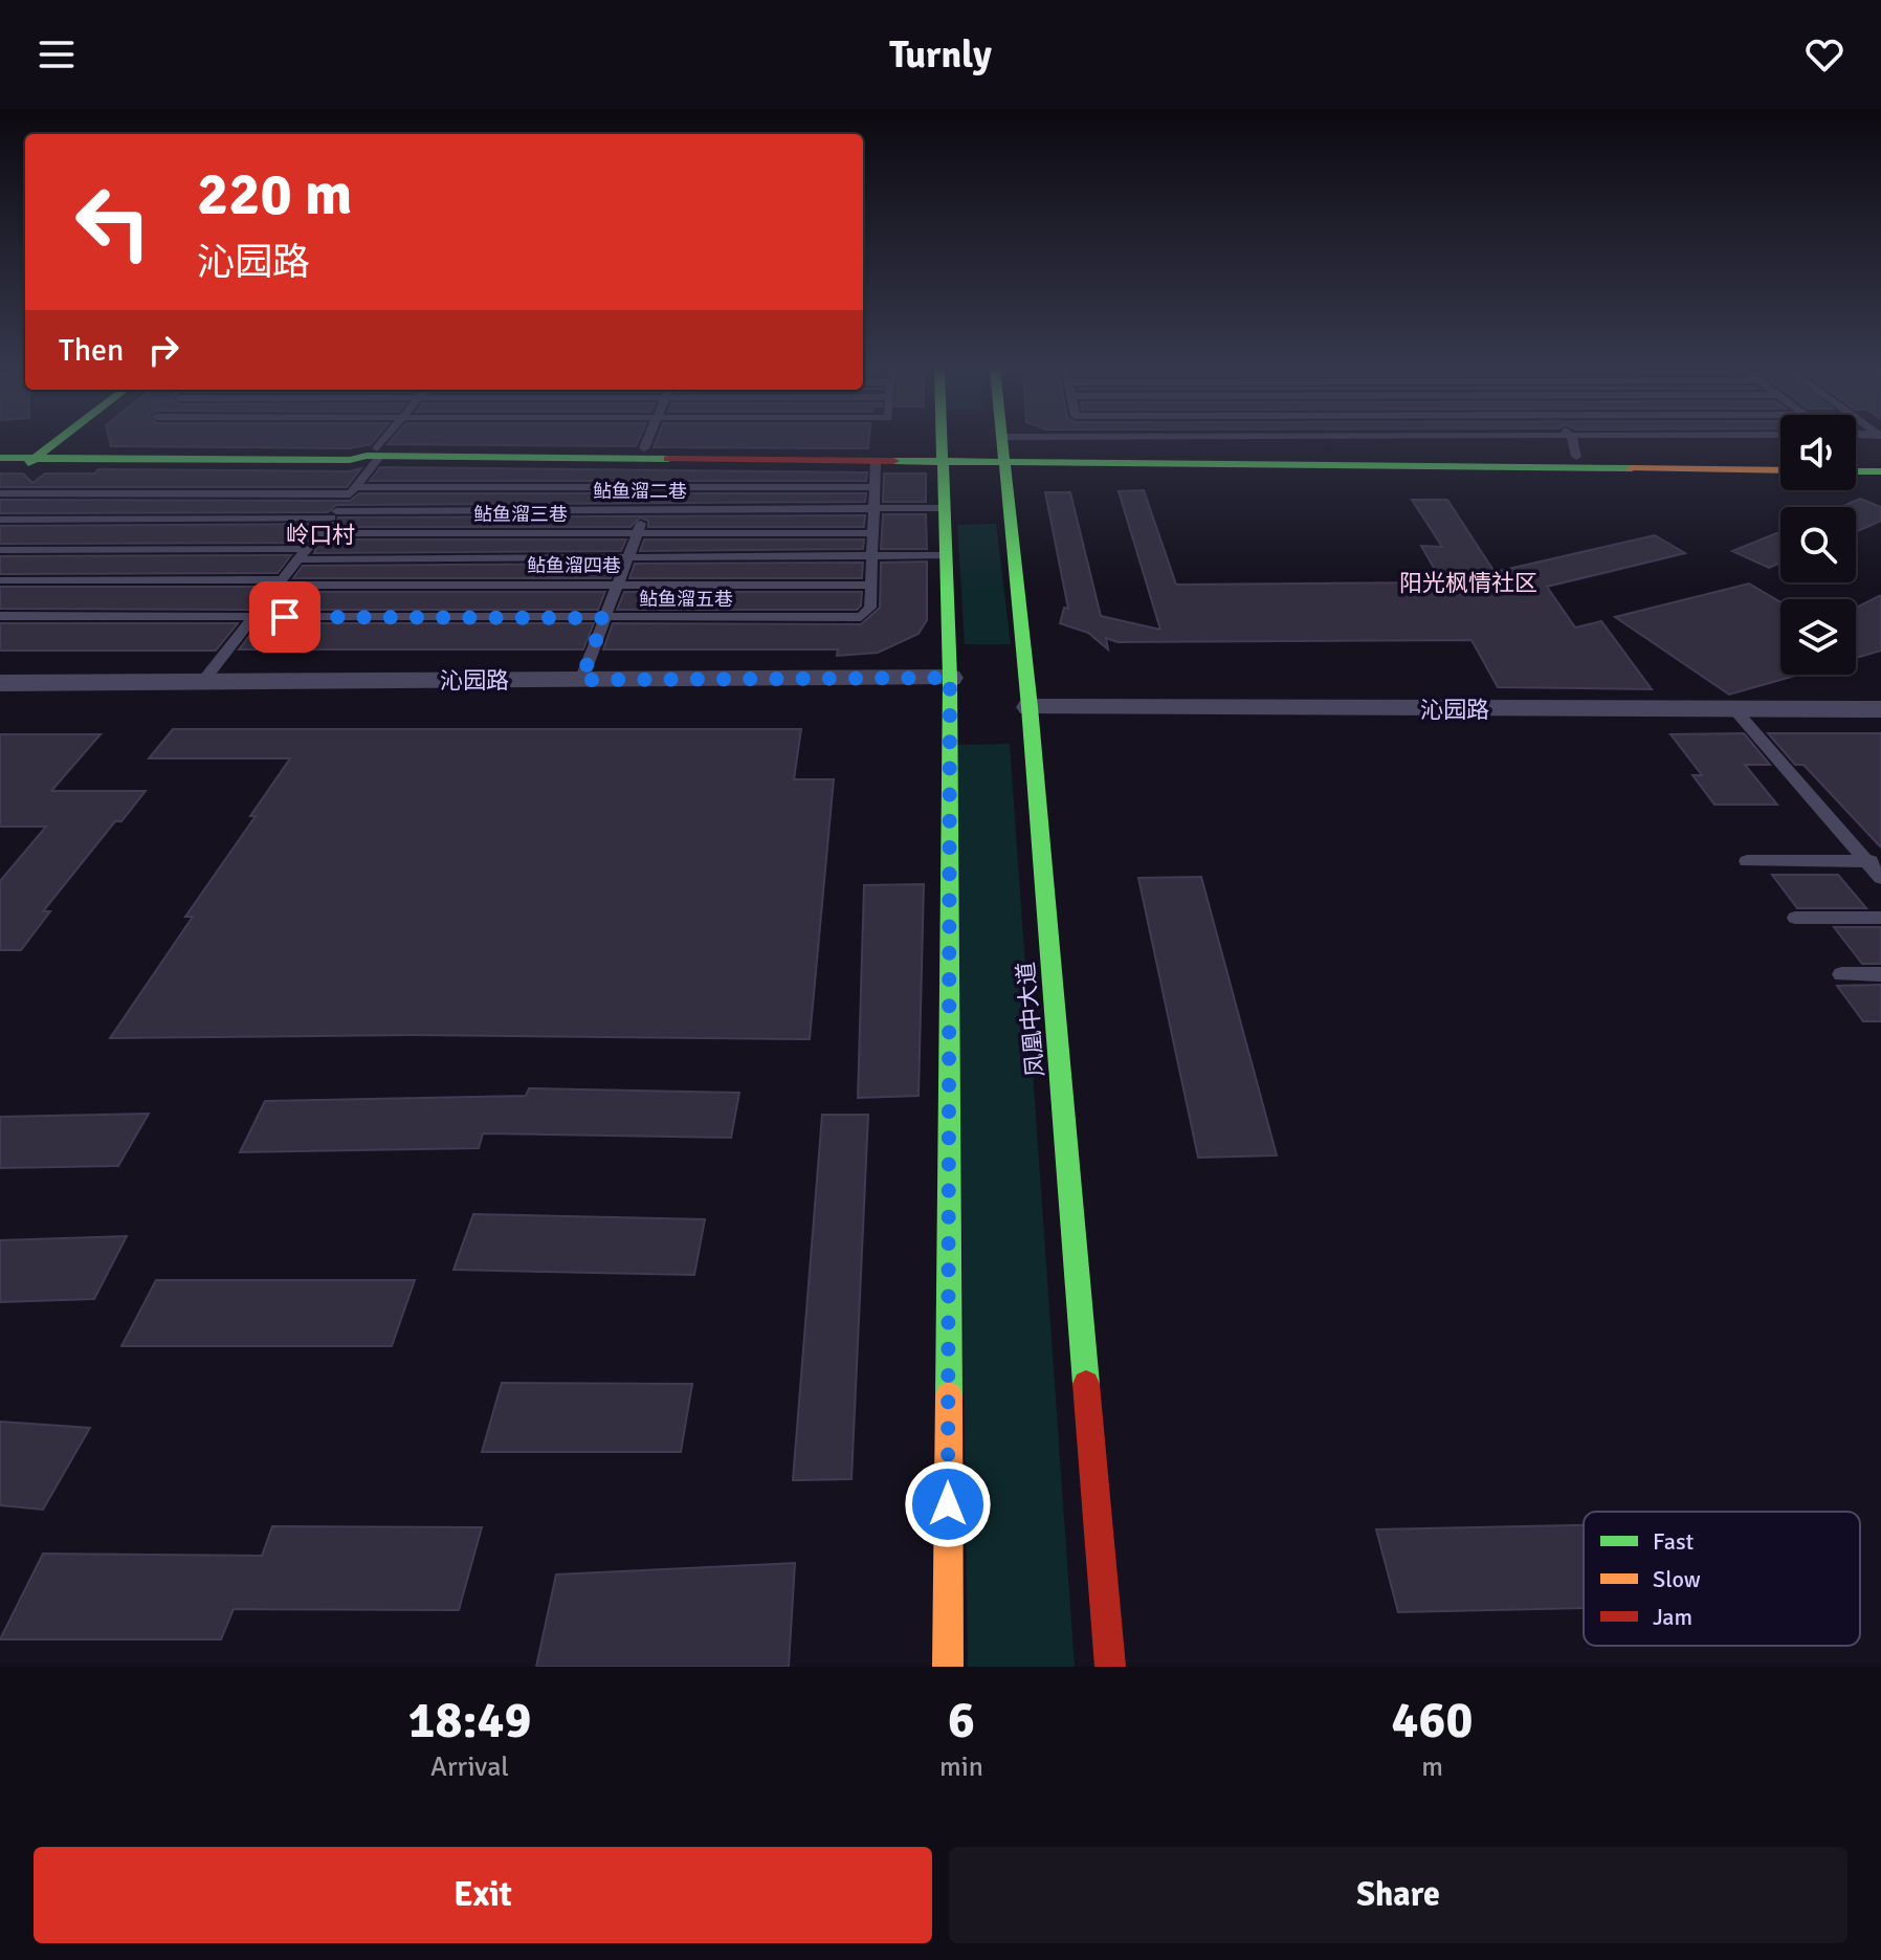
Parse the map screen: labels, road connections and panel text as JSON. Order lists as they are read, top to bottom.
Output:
{
  "streets": {
    "main road": ["凤凰中大道"],
    "street": ["沁园路"],
    "lane": [
      "鲇鱼溜二巷",
      "鲇鱼溜三巷",
      "鲇鱼溜四巷",
      "鲇鱼溜五巷"
    ]
  },
  "crossings": [
    ["鲇鱼溜二巷", "鲇鱼溜五巷"],
    ["鲇鱼溜三巷", "鲇鱼溜五巷"],
    ["鲇鱼溜四巷", "鲇鱼溜五巷"],
    ["沁园路", "凤凰中大道"]
  ],
  "districts": ["岭口村", "阳光枫情社区"],
  "legend": ["Fast", "Slow", "Jam"],
  "page": {
    "header": "Turnly",
    "turn": ["220 m", "沁园路"],
    "then": "Then",
    "eta": [
      "18:49",
      "Arrival",
      "6",
      "min",
      "460",
      "m"
    ],
    "buttons": ["Exit", "Share"]
  }
}
